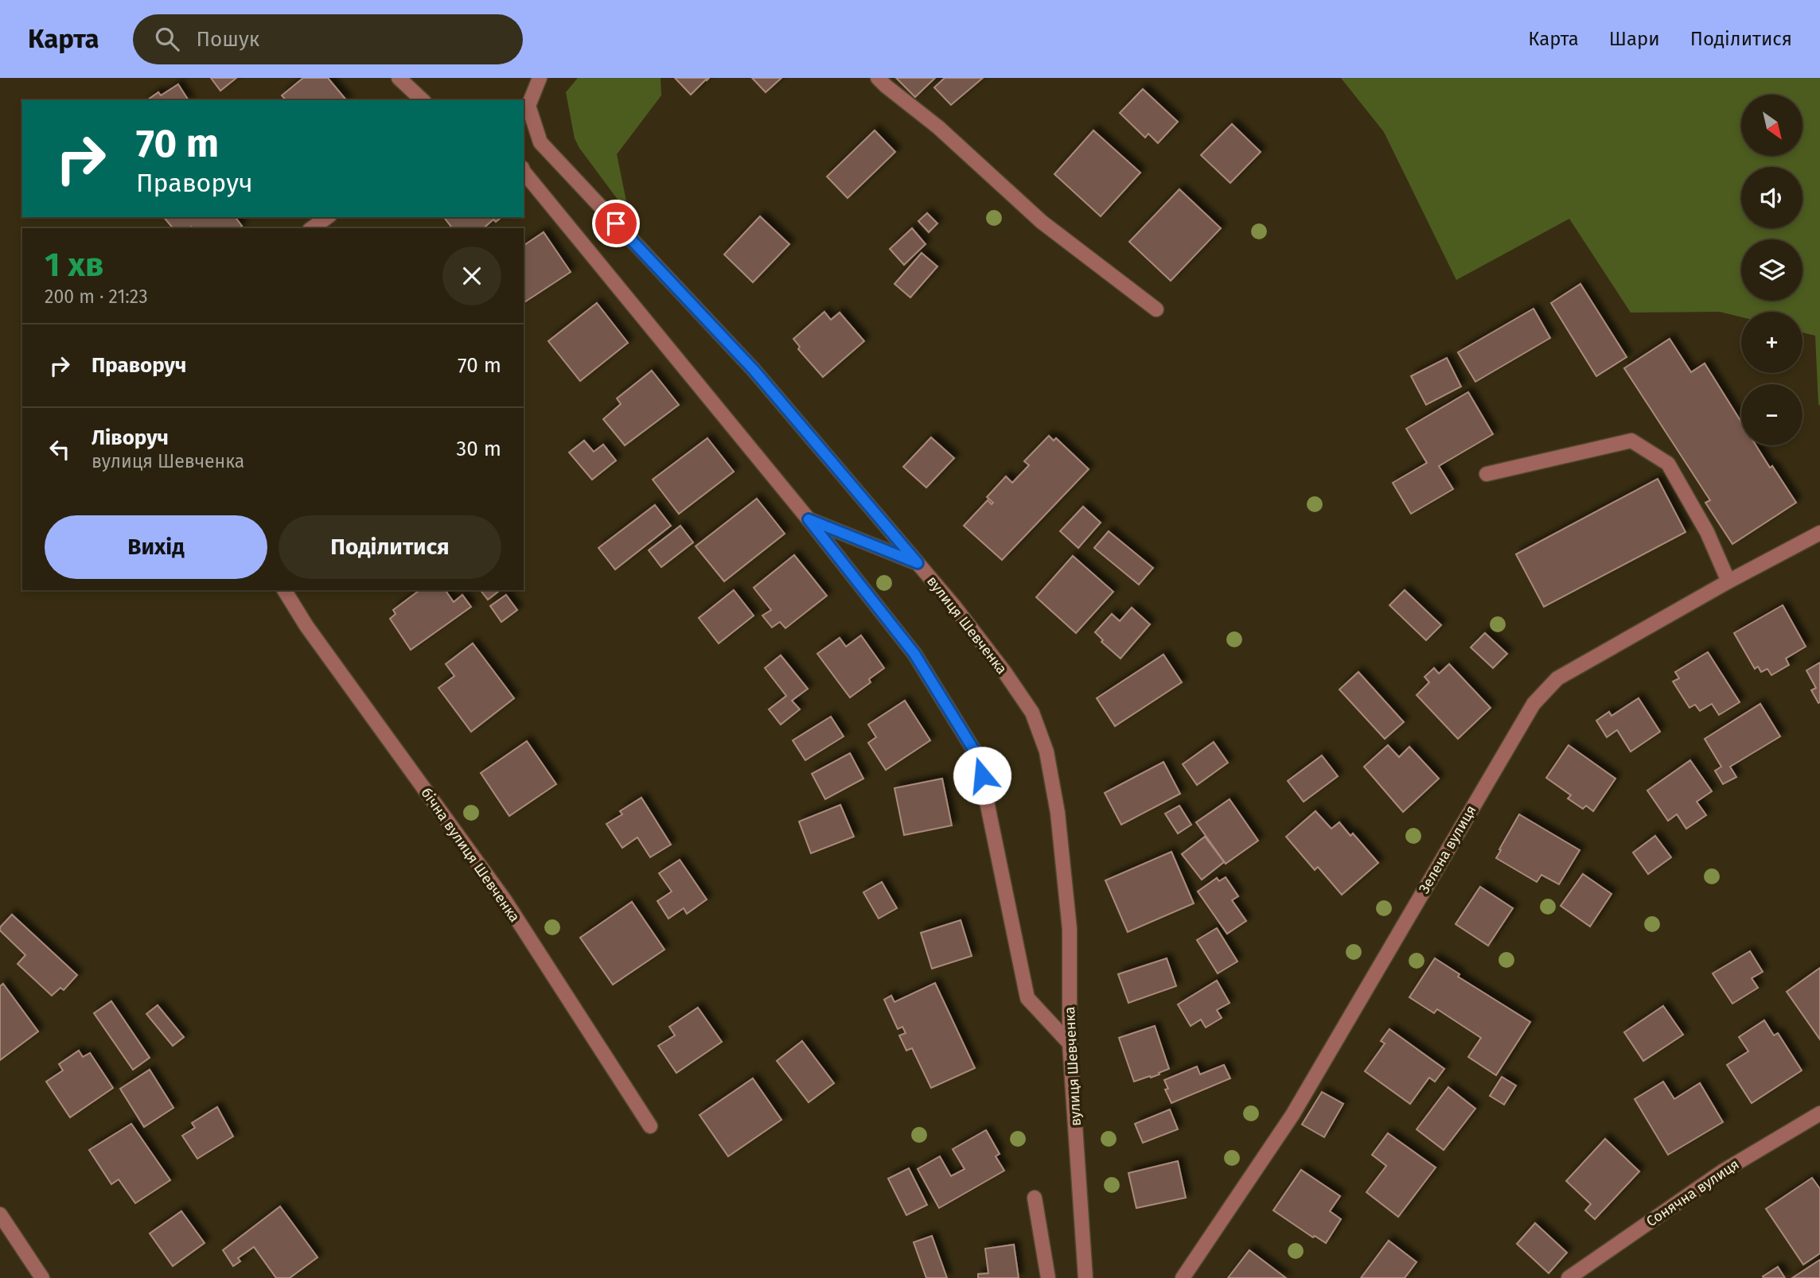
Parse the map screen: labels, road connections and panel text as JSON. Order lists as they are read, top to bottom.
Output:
{
  "streets": {
    "street": [
      "вулиця Шевченка",
      "Зелена вулиця",
      "бічна вулиця Шевченка",
      "Сонячна вулиця"
    ]
  },
  "north": "bottom right",
  "page": {
    "header": "Карта",
    "search": "Пошук",
    "nav": ["Карта", "Шари", "Поділитися"],
    "map_buttons": ["+", "−"],
    "turn": ["70 m", "Праворуч"],
    "heading": ["1 хв", "200 m · 21:23"],
    "list": [
      {
        "name": "Праворуч",
        "value": "70 m"
      },
      {
        "name": "Ліворуч",
        "note": "вулиця Шевченка",
        "value": "30 m"
      }
    ],
    "buttons": ["Вихід", "Поділитися"]
  }
}
